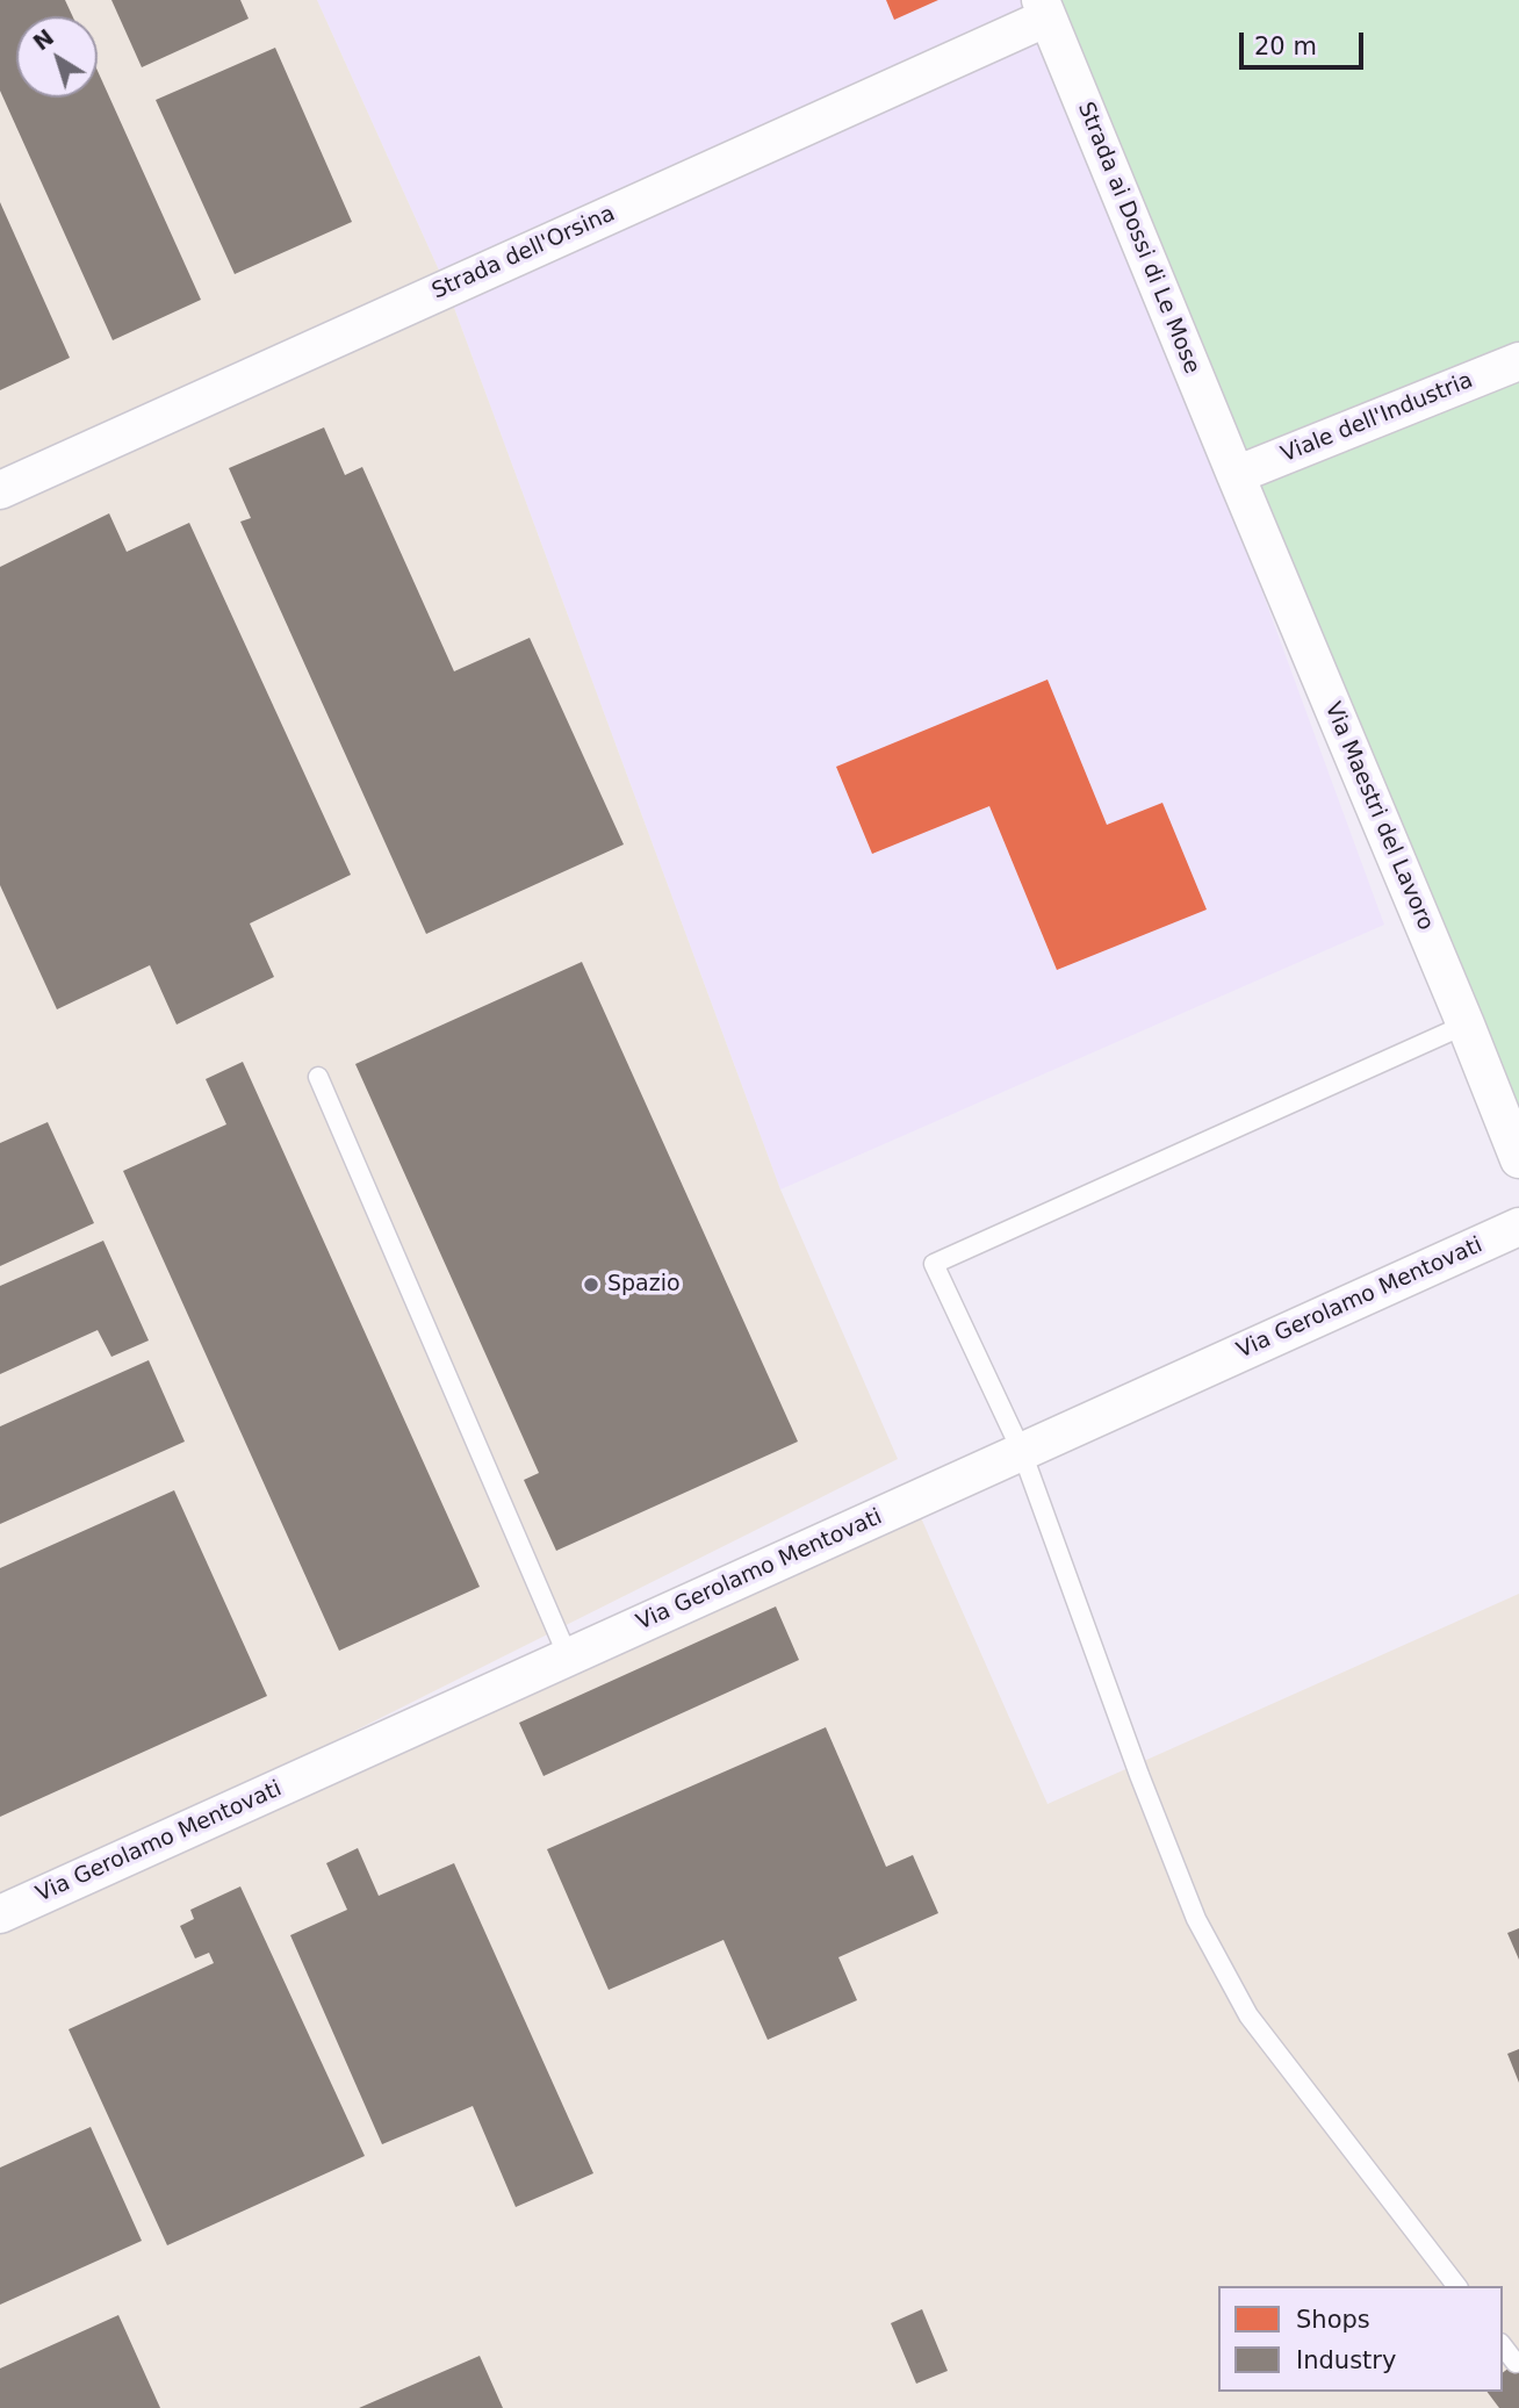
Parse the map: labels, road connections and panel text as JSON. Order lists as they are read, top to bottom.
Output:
{
  "streets": {
    "street": [
      "Strada ai Dossi di Le Mose",
      "Strada dell'Orsina",
      "Viale dell'Industria",
      "Via Maestri del Lavoro",
      "Via Gerolamo Mentovati"
    ]
  },
  "crossings": [
    ["Strada ai Dossi di Le Mose", "Strada dell'Orsina"],
    ["Strada ai Dossi di Le Mose", "Viale dell'Industria"],
    ["Strada ai Dossi di Le Mose", "Via Maestri del Lavoro"],
    ["Viale dell'Industria", "Via Maestri del Lavoro"]
  ],
  "places": ["Spazio"],
  "legend": ["Shops", "Industry"],
  "scale_bar": "20 m",
  "north": "top left"
}
